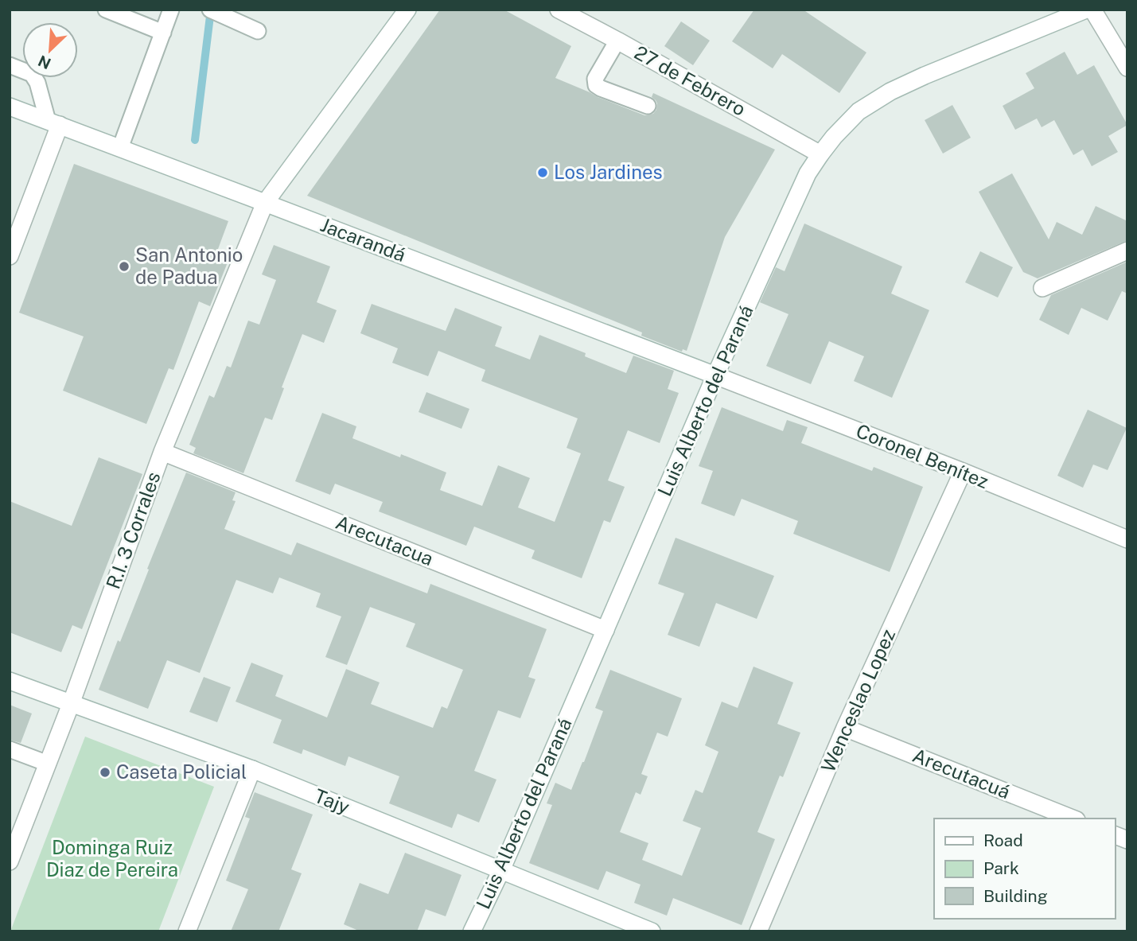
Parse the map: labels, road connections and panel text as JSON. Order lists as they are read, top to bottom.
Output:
{
  "streets": {
    "street": [
      "27 de Febrero",
      "Jacarandá",
      "Luis Alberto del Paraná",
      "Coronel Benítez",
      "R.I. 3 Corrales",
      "Arecutacua",
      "Wenceslao Lopez",
      "Arecutacuá",
      "Tajy"
    ]
  },
  "crossings": [
    ["27 de Febrero", "Luis Alberto del Paraná"],
    ["Jacarandá", "Luis Alberto del Paraná"],
    ["Jacarandá", "Coronel Benítez"],
    ["Jacarandá", "R.I. 3 Corrales"],
    ["Luis Alberto del Paraná", "Coronel Benítez"],
    ["Luis Alberto del Paraná", "Arecutacua"],
    ["Luis Alberto del Paraná", "Tajy"],
    ["Coronel Benítez", "Wenceslao Lopez"],
    ["R.I. 3 Corrales", "Arecutacua"],
    ["R.I. 3 Corrales", "Tajy"],
    ["Wenceslao Lopez", "Arecutacuá"]
  ],
  "parks": ["Dominga Ruiz Diaz de Pereira"],
  "places": ["Los Jardines", "San Antonio de Padua", "Caseta Policial"],
  "legend": ["Road", "Park", "Building"],
  "north": "bottom left"
}
